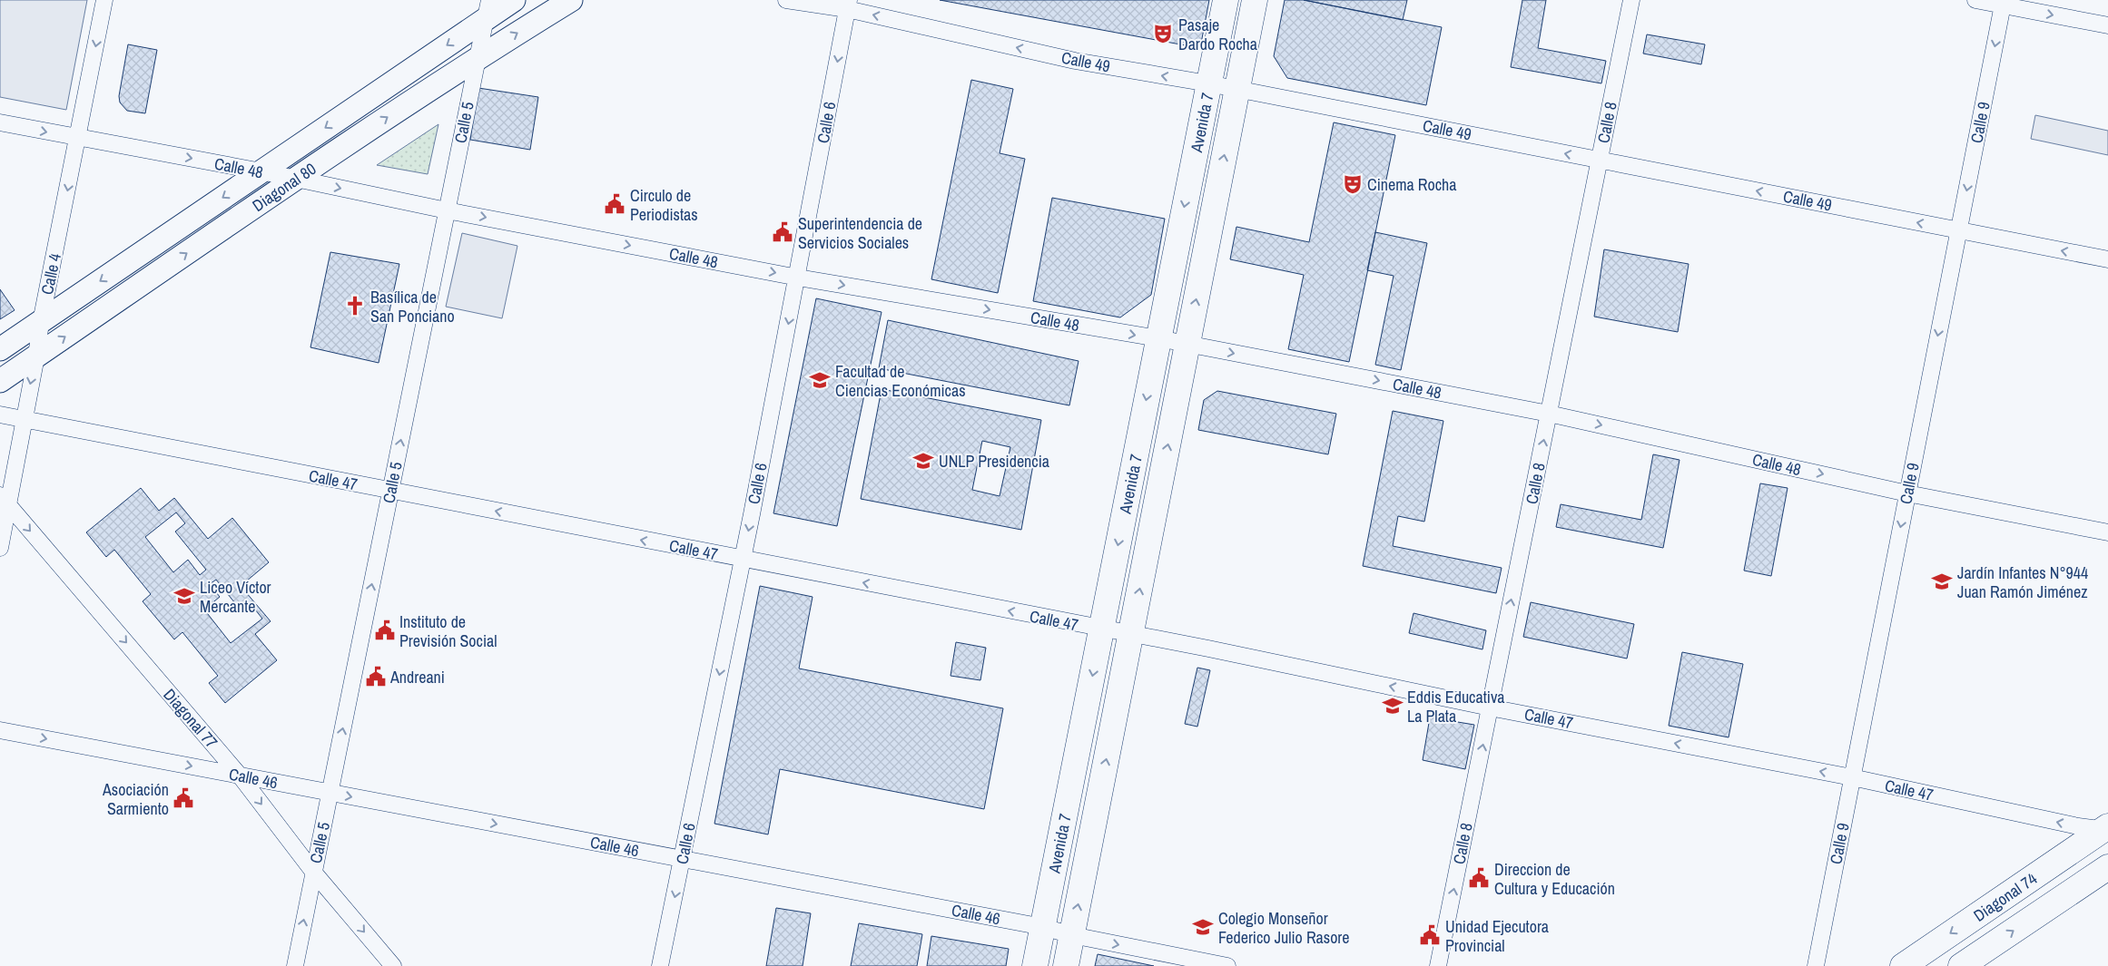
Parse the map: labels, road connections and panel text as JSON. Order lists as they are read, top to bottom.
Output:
{
  "streets": {
    "main road": ["Avenida 7", "Diagonal 80", "Diagonal 74"],
    "street": [
      "Calle 49",
      "Calle 5",
      "Calle 6",
      "Calle 8",
      "Calle 9",
      "Calle 48",
      "Calle 4",
      "Calle 47",
      "Diagonal 77",
      "Calle 46"
    ]
  },
  "crossings": [
    ["Calle 49", "Calle 6"],
    ["Calle 49", "Avenida 7"],
    ["Calle 49", "Calle 8"],
    ["Calle 49", "Calle 9"],
    ["Calle 5", "Calle 48"],
    ["Calle 5", "Diagonal 80"],
    ["Calle 5", "Calle 47"],
    ["Calle 5", "Diagonal 77"],
    ["Calle 5", "Calle 46"],
    ["Calle 6", "Calle 48"],
    ["Calle 6", "Calle 47"],
    ["Calle 6", "Calle 46"],
    ["Avenida 7", "Calle 48"],
    ["Avenida 7", "Calle 47"],
    ["Avenida 7", "Calle 46"],
    ["Calle 8", "Calle 48"],
    ["Calle 8", "Calle 47"],
    ["Calle 9", "Calle 48"],
    ["Calle 9", "Calle 47"],
    ["Calle 48", "Diagonal 80"],
    ["Calle 48", "Calle 4"],
    ["Diagonal 80", "Calle 4"],
    ["Calle 4", "Calle 47"],
    ["Calle 4", "Diagonal 77"],
    ["Calle 47", "Diagonal 74"],
    ["Diagonal 77", "Calle 46"]
  ],
  "one_way": [
    "Calle 49",
    "Calle 5",
    "Calle 6",
    "Calle 8",
    "Calle 9",
    "Calle 48",
    "Calle 4",
    "Calle 47",
    "Diagonal 77",
    "Calle 46"
  ],
  "places": {
    "theatre": ["Pasaje Dardo Rocha", "Cinema Rocha"],
    "public building": [
      "Circulo de Periodistas",
      "Superintendencia de Servicios Sociales",
      "Instituto de Previsión Social",
      "Andreani",
      "Asociación Sarmiento",
      "Direccion de Cultura y Educación",
      "Unidad Ejecutora Provincial"
    ],
    "church": ["Basílica de San Ponciano"],
    "school or university": [
      "Facultad de Ciencias Económicas",
      "UNLP Presidencia",
      "Jardín Infantes N°944 Juan Ramón Jiménez",
      "Liceo Víctor Mercante",
      "Eddis Educativa La Plata",
      "Colegio Monseñor Federico Julio Rasore"
    ]
  }
}
